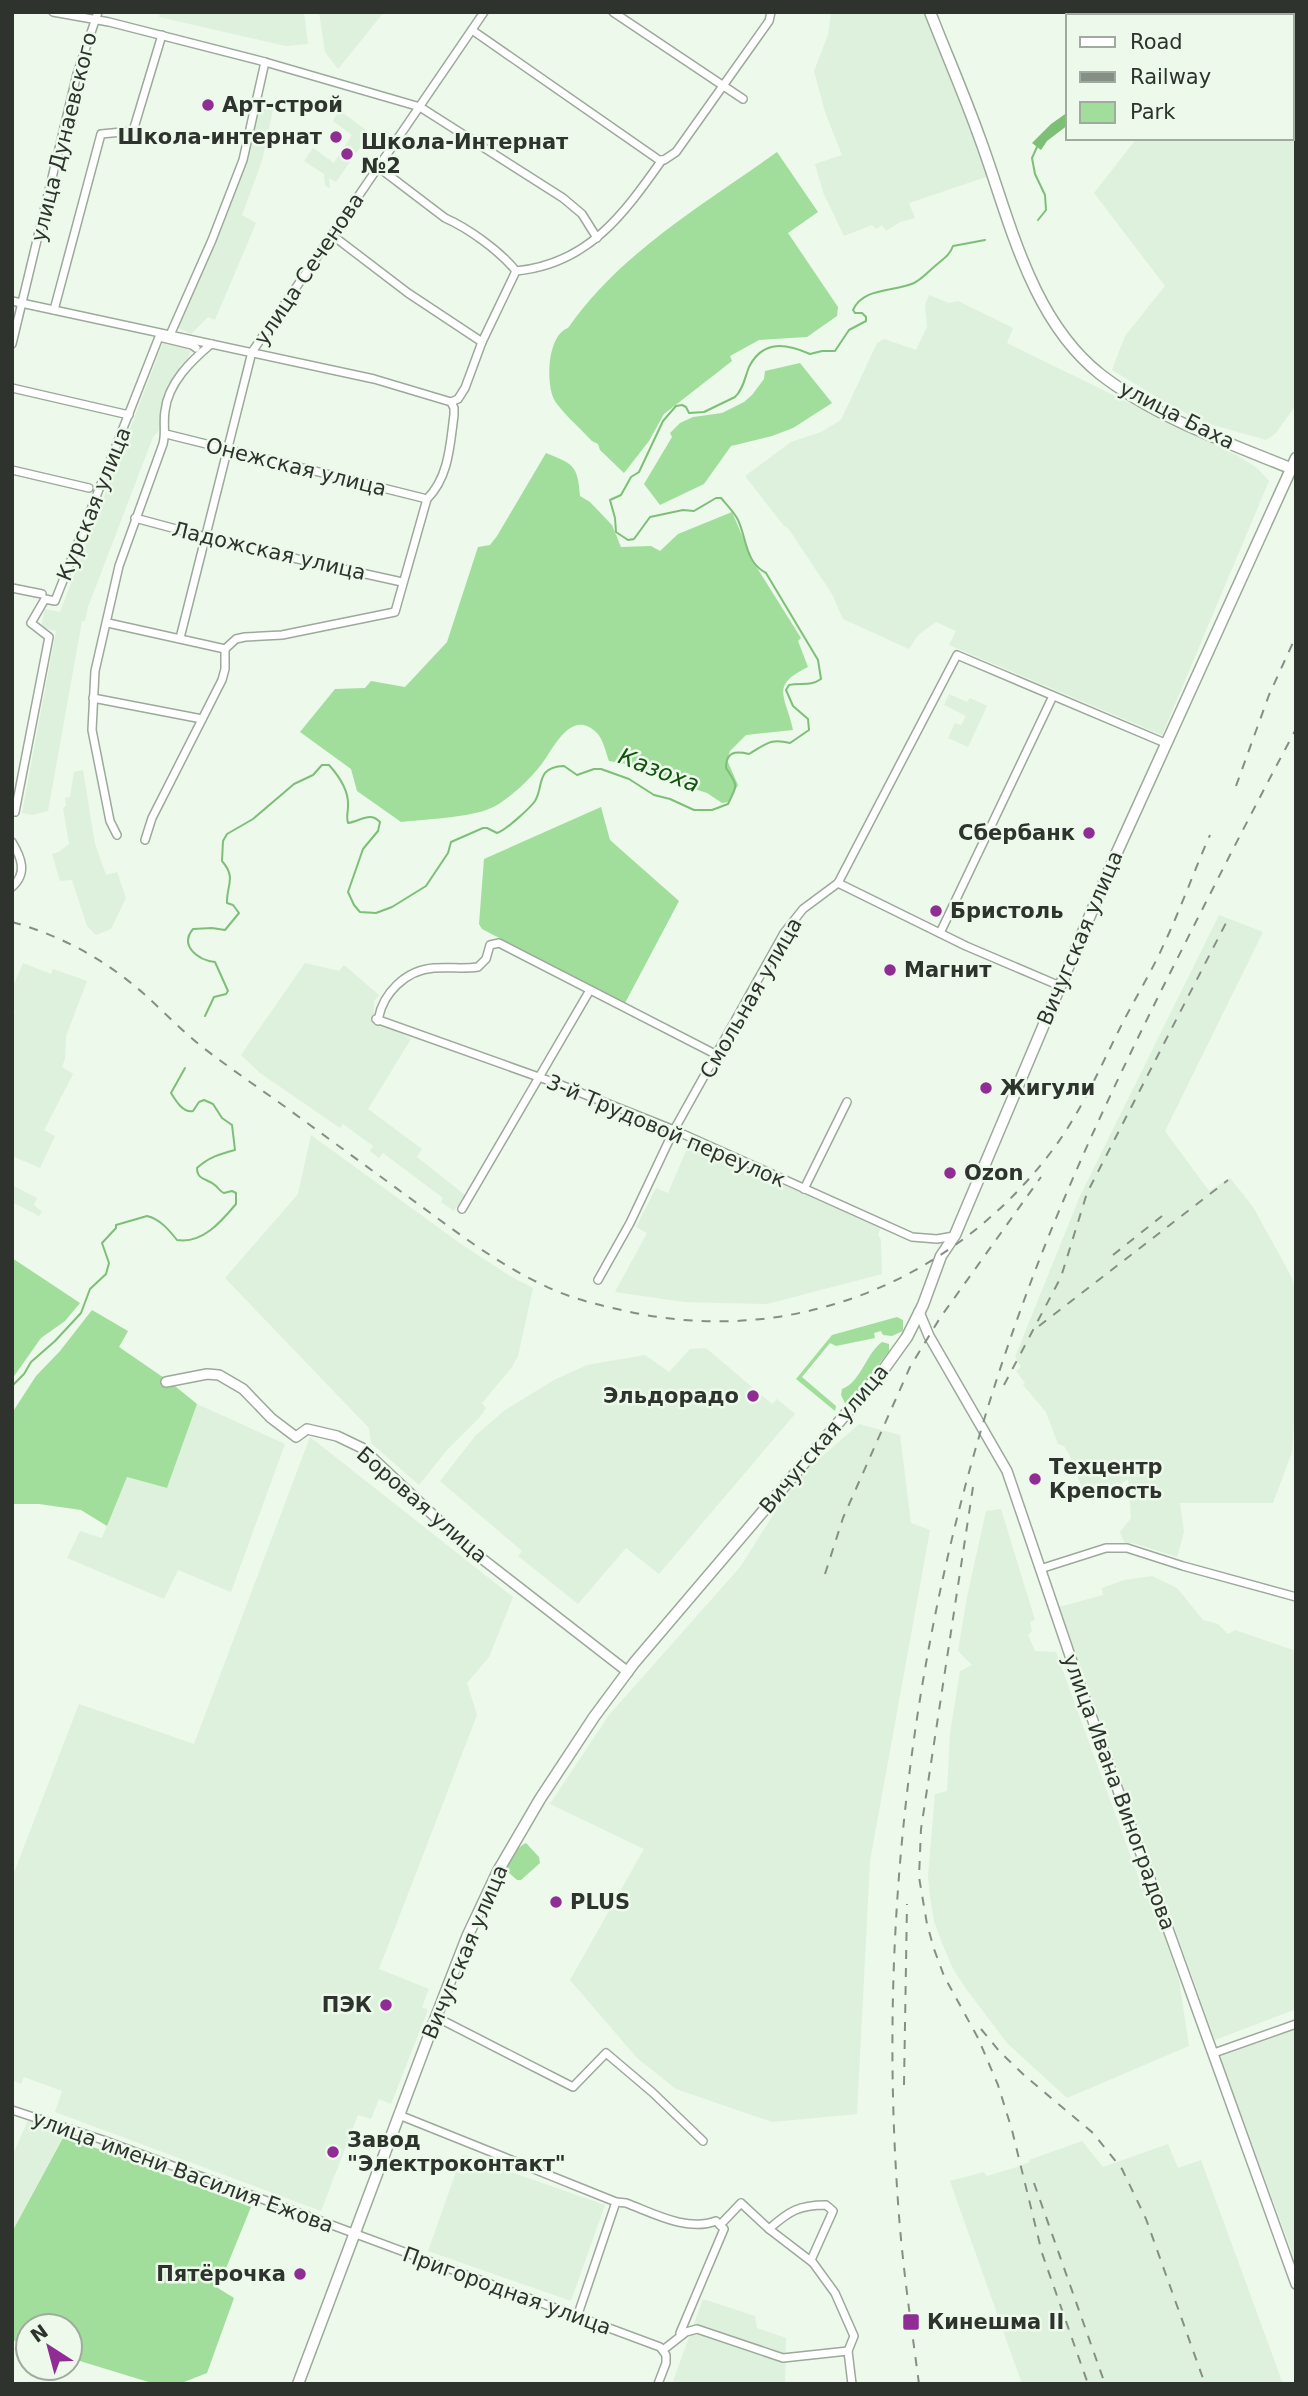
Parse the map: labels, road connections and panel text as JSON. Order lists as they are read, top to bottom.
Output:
{
  "streets": {
    "main road": ["улица Баха", "Вичугская улица"],
    "street": [
      "улица Дунаевского",
      "улица Сеченова",
      "Онежская улица",
      "Курская улица",
      "Ладожская улица",
      "Смольная улица",
      "3-й Трудовой переулок",
      "Боровая улица",
      "улица Ивана Виноградова",
      "улица имени Василия Ежова",
      "Пригородная улица"
    ]
  },
  "crossings": [
    ["улица Сеченова", "Онежская улица"],
    ["улица Сеченова", "Ладожская улица"],
    ["улица Баха", "Вичугская улица"],
    ["Онежская улица", "Курская улица"],
    ["Курская улица", "Ладожская улица"],
    ["Вичугская улица", "3-й Трудовой переулок"],
    ["Вичугская улица", "Боровая улица"],
    ["Вичугская улица", "улица Ивана Виноградова"],
    ["Вичугская улица", "улица имени Василия Ежова"],
    ["Вичугская улица", "Пригородная улица"],
    ["Смольная улица", "3-й Трудовой переулок"],
    ["улица имени Василия Ежова", "Пригородная улица"]
  ],
  "water": ["Казоха"],
  "places": {
    "other": [
      "Арт-строй",
      "Школа-интернат",
      "Школа-Интернат №2",
      "Сбербанк",
      "Бристоль",
      "Магнит",
      "Жигули",
      "Ozon",
      "Эльдорадо",
      "Техцентр Крепость",
      "PLUS",
      "ПЭК",
      "Завод \"Электроконтакт\"",
      "Пятёрочка"
    ],
    "transit": ["Кинешма II"]
  },
  "legend": ["Road", "Railway", "Park"],
  "north": "top left"
}
